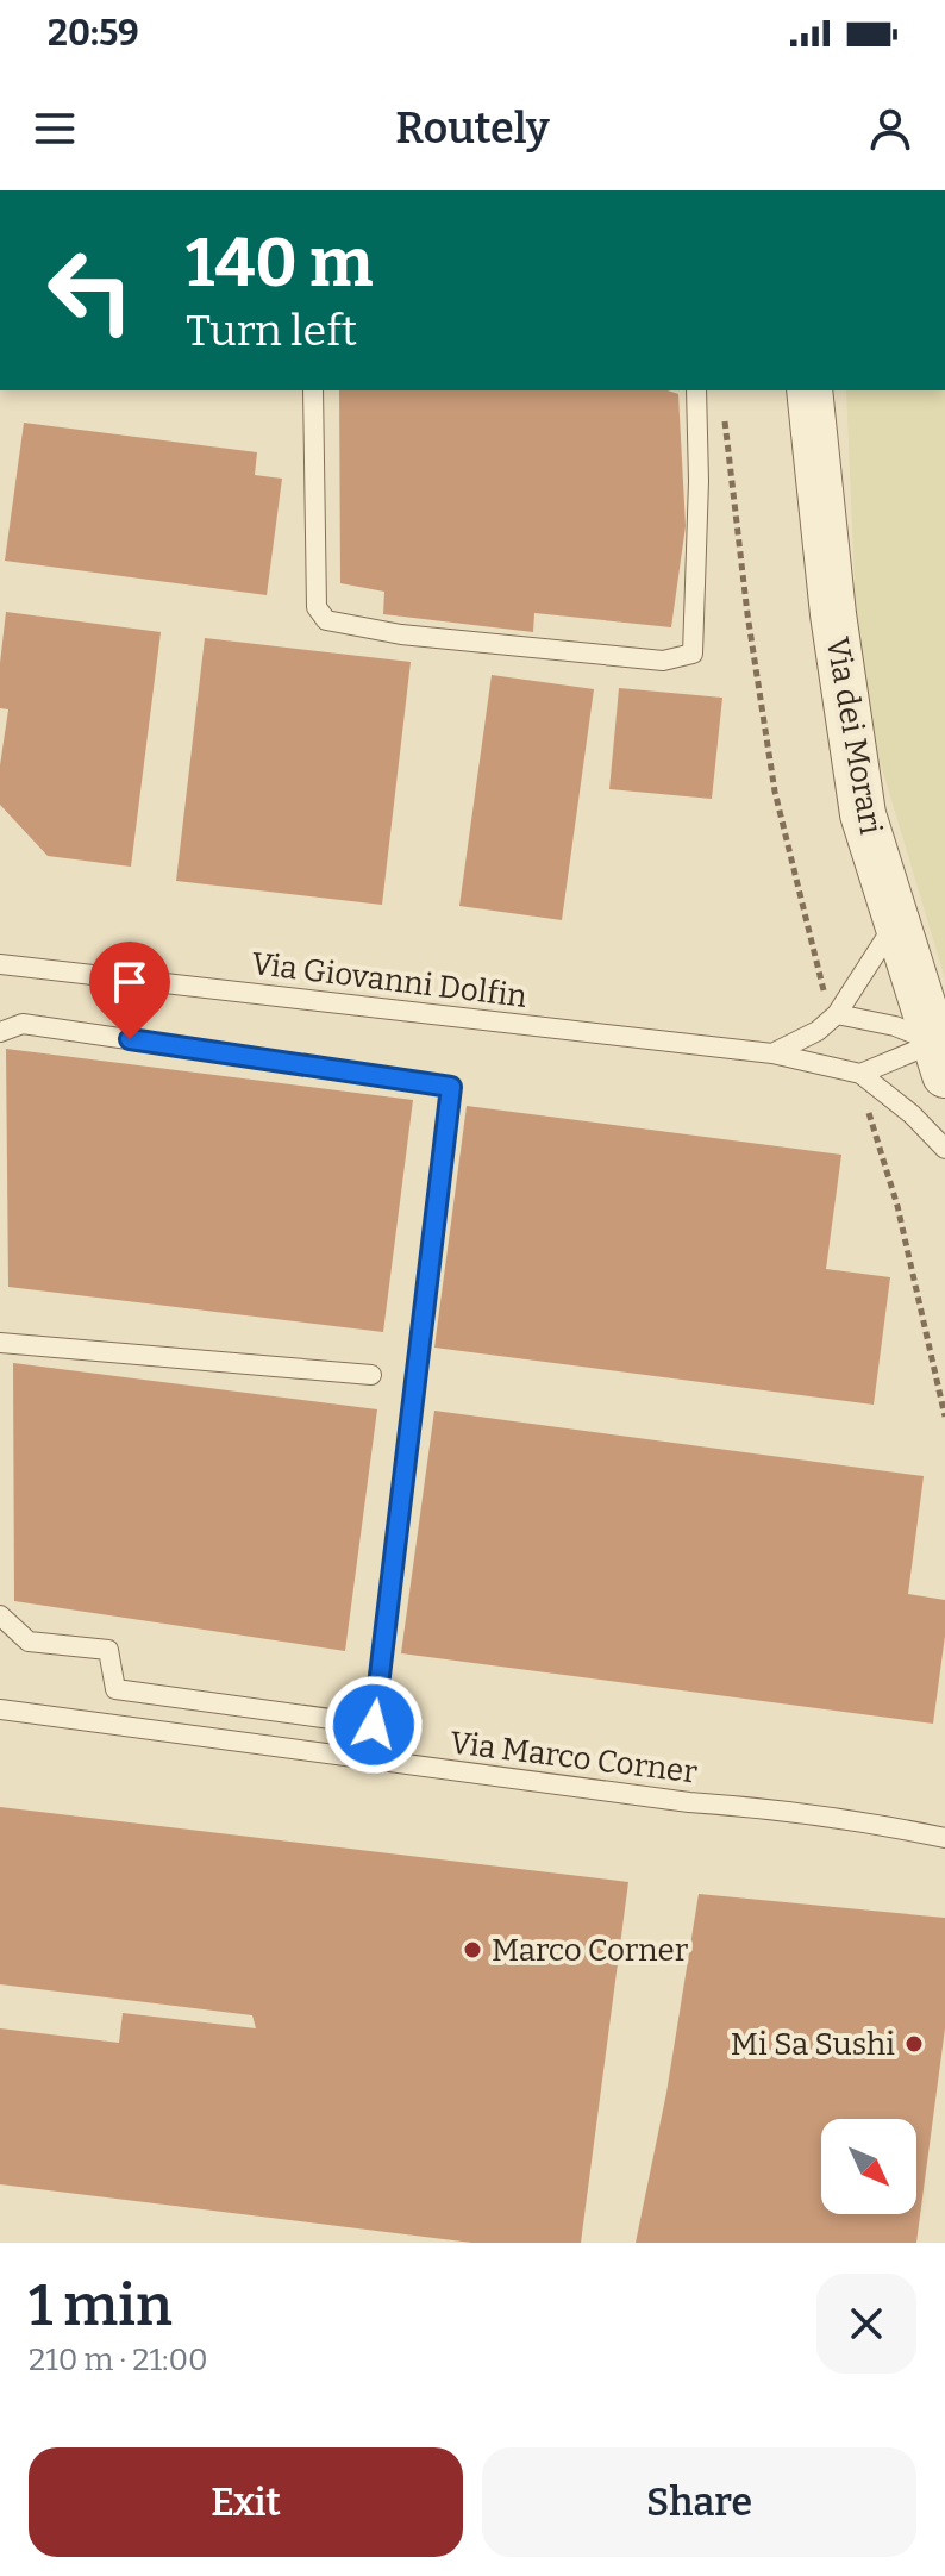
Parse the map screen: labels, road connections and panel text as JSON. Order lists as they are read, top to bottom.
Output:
{
  "streets": {
    "street": ["Via dei Morari"],
    "lane": ["Via Giovanni Dolfin", "Via Marco Corner"]
  },
  "places": ["Marco Corner", "Mi Sa Sushi"],
  "north": "bottom right",
  "page": {
    "status": "20:59",
    "header": "Routely",
    "turn": ["140 m", "Turn left"],
    "heading": ["1 min", "210 m · 21:00"],
    "buttons": ["Exit", "Share"]
  }
}
